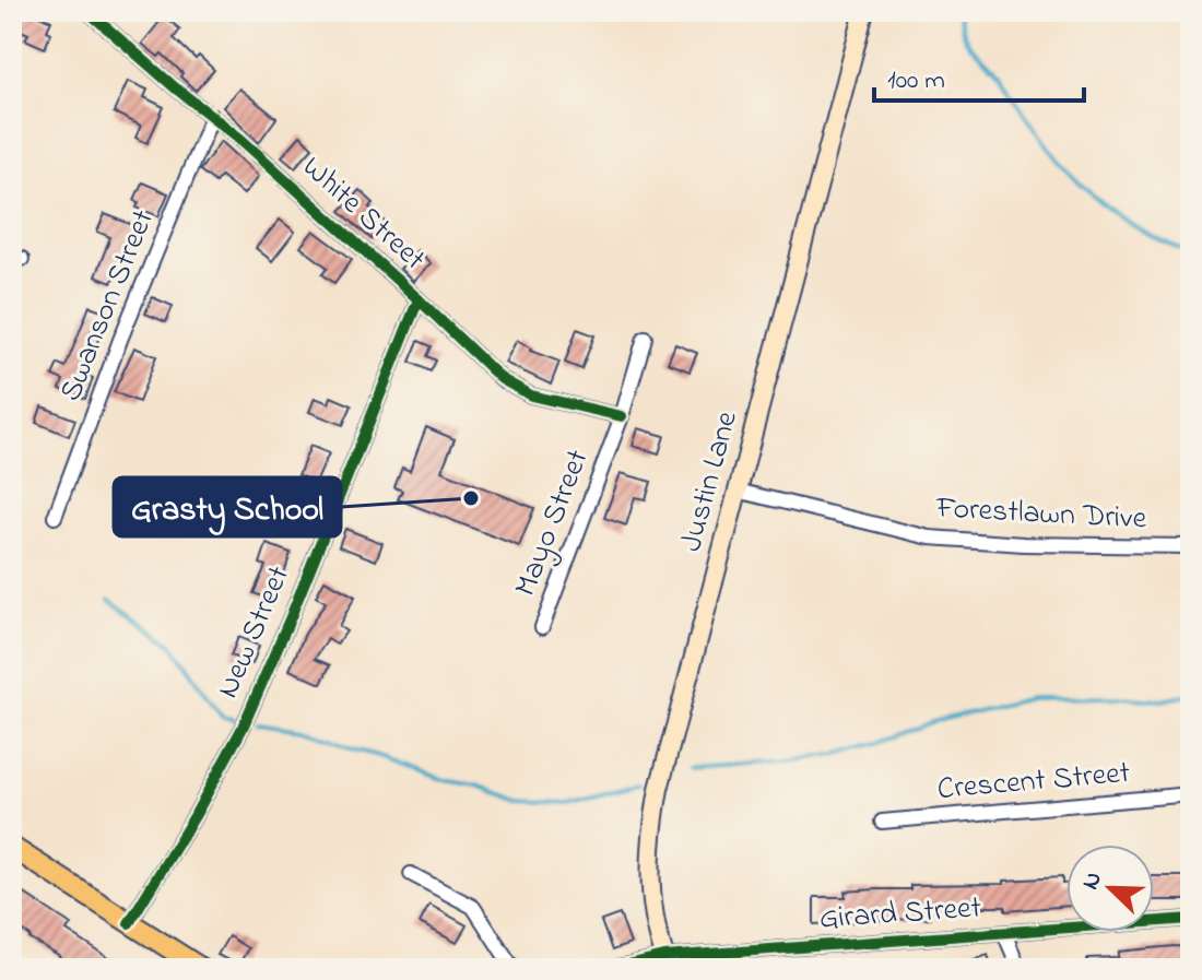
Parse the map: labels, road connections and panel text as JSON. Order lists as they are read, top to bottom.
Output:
{
  "streets": {
    "main road": ["Justin Lane"],
    "street": [
      "White Street",
      "Swanson Street",
      "Forestlawn Drive",
      "Mayo Street",
      "New Street",
      "Crescent Street",
      "Girard Street"
    ]
  },
  "crossings": [
    ["White Street", "Swanson Street"],
    ["White Street", "Mayo Street"],
    ["White Street", "New Street"],
    ["Justin Lane", "Forestlawn Drive"],
    ["Justin Lane", "Girard Street"]
  ],
  "places": ["Grasty School"],
  "scale_bar": "100 m",
  "north": "top left"
}
